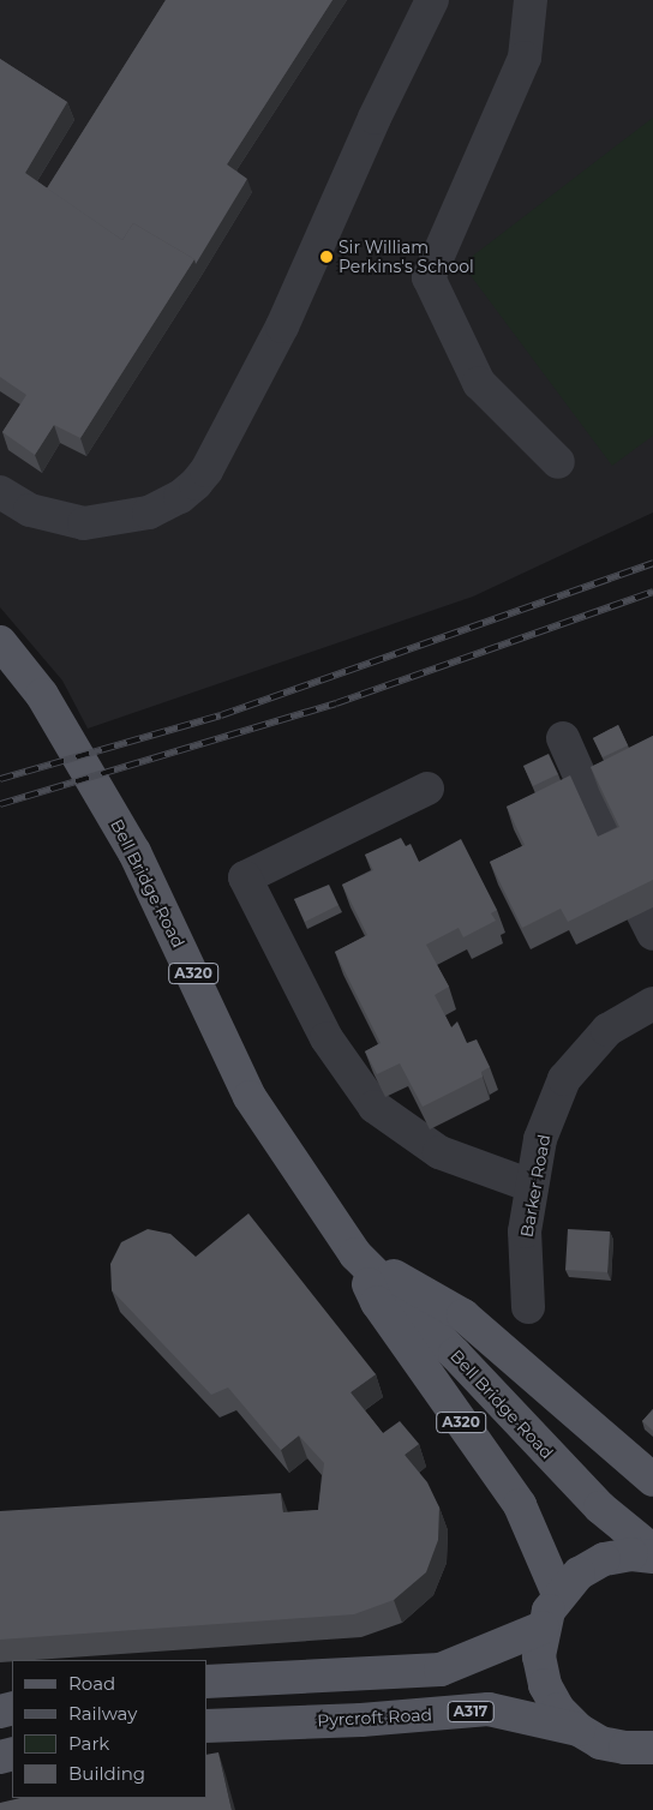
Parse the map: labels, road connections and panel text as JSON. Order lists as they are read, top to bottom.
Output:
{
  "streets": {
    "main road": [
      "Bell Bridge Road",
      "A320",
      "A317",
      "Pyrcroft Road"
    ],
    "street": ["Barker Road"]
  },
  "crossings": [
    ["Bell Bridge Road", "A320"]
  ],
  "places": ["Sir William Perkins's School"],
  "legend": [
    "Road",
    "Railway",
    "Park",
    "Building"
  ]
}
